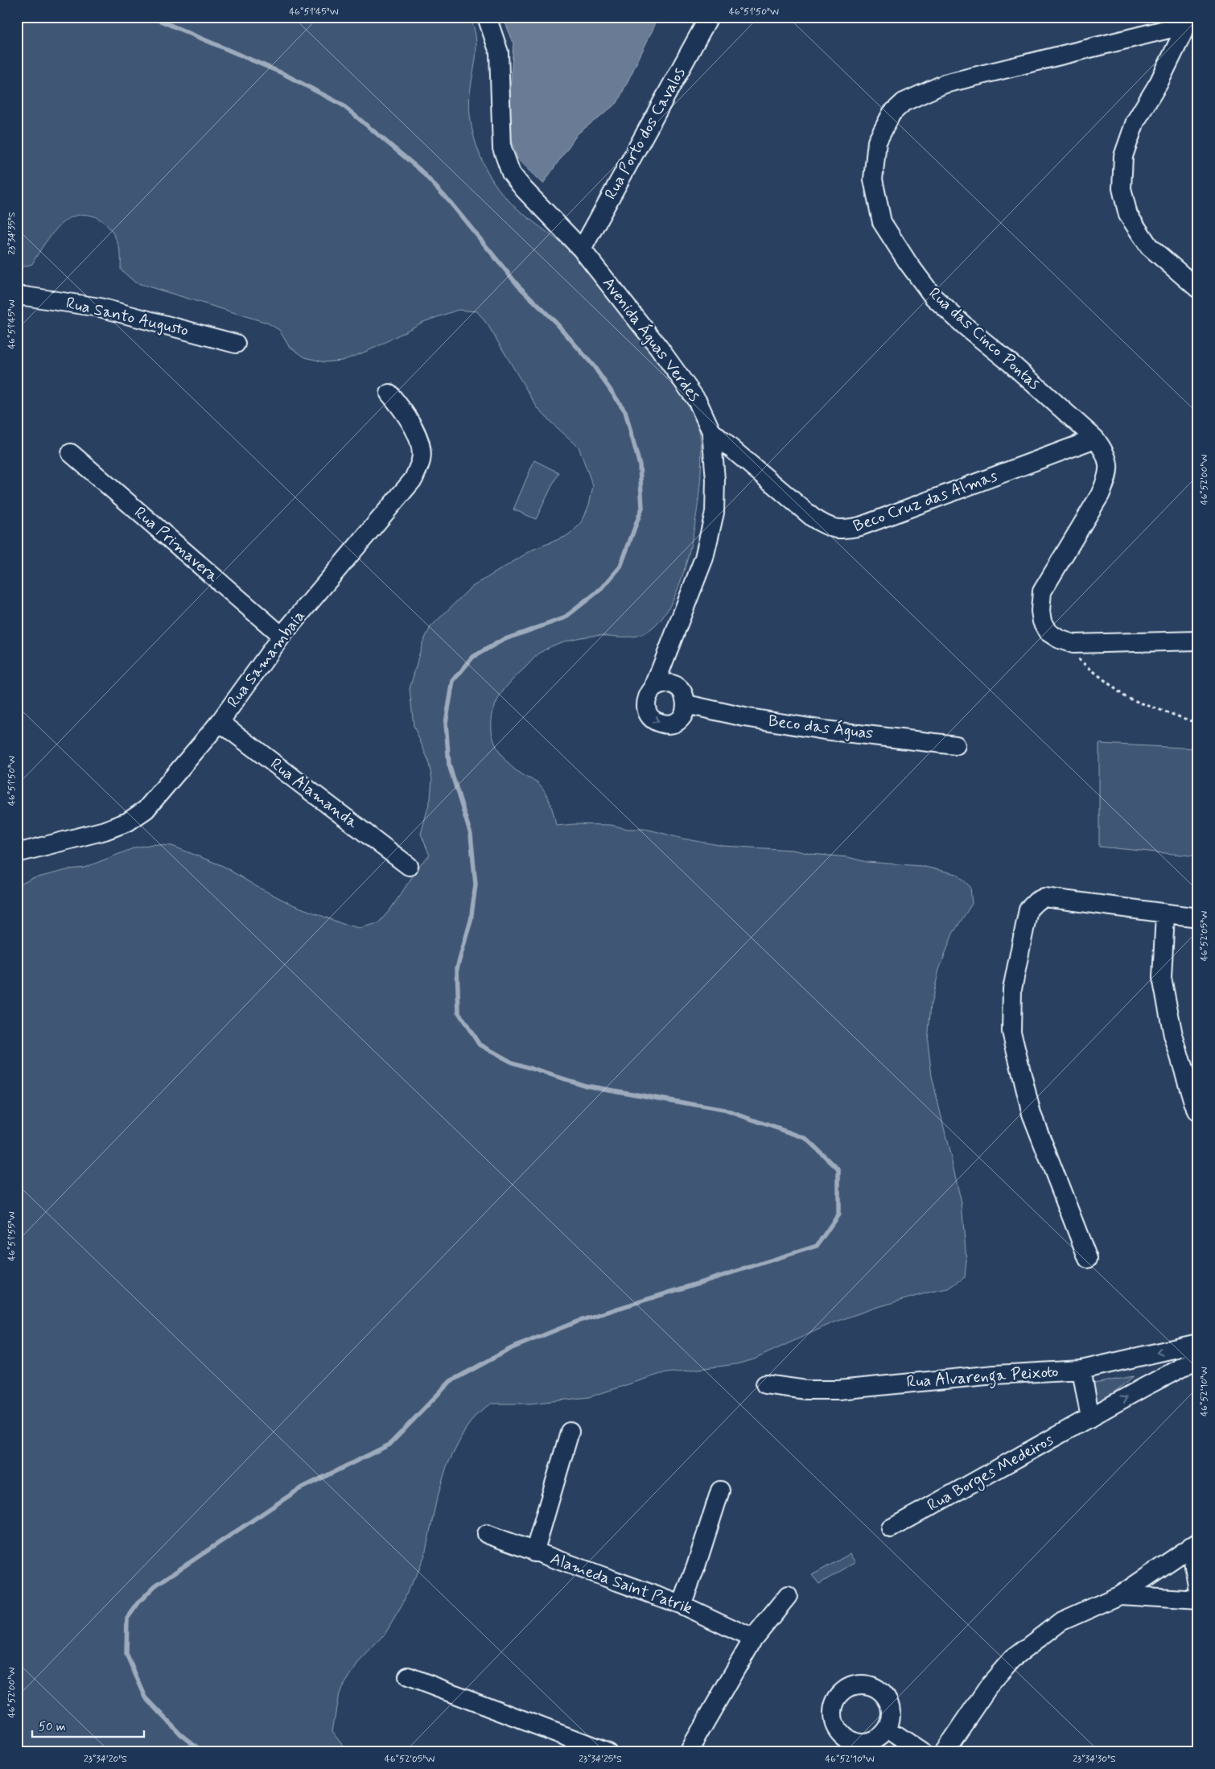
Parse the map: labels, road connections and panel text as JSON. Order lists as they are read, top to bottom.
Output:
{
  "streets": {
    "street": [
      "Rua Porto dos Cavalos",
      "Rua Santo Augusto",
      "Rua das Cinco Pontas",
      "Avenida Águas Verdes",
      "Beco Cruz das Almas",
      "Rua Primavera",
      "Rua Samambaia",
      "Beco das Águas",
      "Rua Alamanda",
      "Rua Alvarenga Peixoto",
      "Rua Borges Medeiros",
      "Alameda Saint Patrik"
    ]
  },
  "crossings": [
    ["Rua Porto dos Cavalos", "Avenida Águas Verdes"],
    ["Rua das Cinco Pontas", "Beco Cruz das Almas"],
    ["Avenida Águas Verdes", "Beco Cruz das Almas"],
    ["Avenida Águas Verdes", "Beco das Águas"],
    ["Rua Primavera", "Rua Samambaia"],
    ["Rua Samambaia", "Rua Alamanda"]
  ],
  "scale_bar": "50 m",
  "coordinates": [
    "46°51'45\"W",
    "46°51'50\"W",
    "23°34'35\"S",
    "46°52'00\"W",
    "46°52'05\"W",
    "46°51'55\"W",
    "46°52'10\"W",
    "23°34'20\"S",
    "23°34'25\"S",
    "23°34'30\"S"
  ]
}
